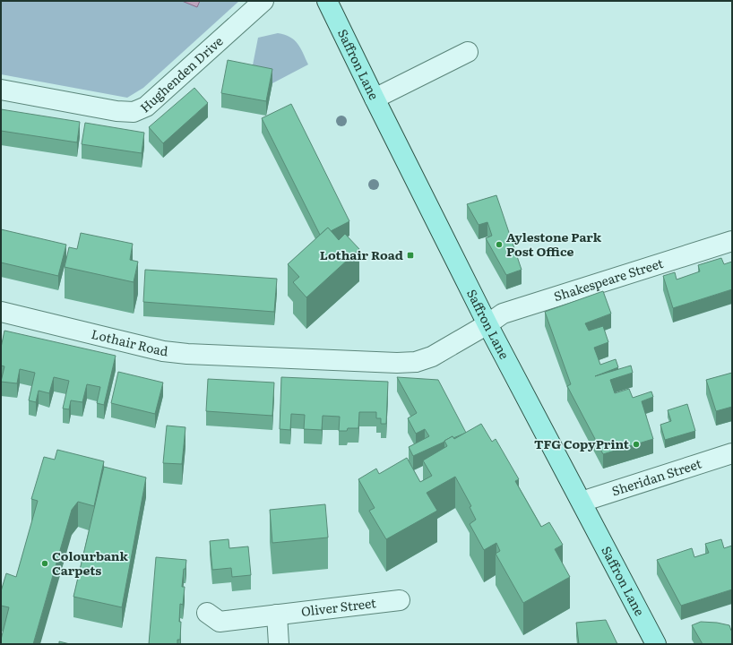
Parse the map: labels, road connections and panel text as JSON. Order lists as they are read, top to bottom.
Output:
{
  "streets": {
    "main road": ["Saffron Lane"],
    "street": [
      "Hughenden Drive",
      "Shakespeare Street",
      "Lothair Road",
      "Sheridan Street",
      "Oliver Street"
    ]
  },
  "crossings": [
    ["Saffron Lane", "Shakespeare Street"],
    ["Saffron Lane", "Lothair Road"],
    ["Saffron Lane", "Sheridan Street"],
    ["Shakespeare Street", "Lothair Road"]
  ],
  "places": {
    "other": ["Aylestone Park Post Office", "TFG CopyPrint", "Colourbank Carpets"],
    "transit": ["Lothair Road"]
  }
}
